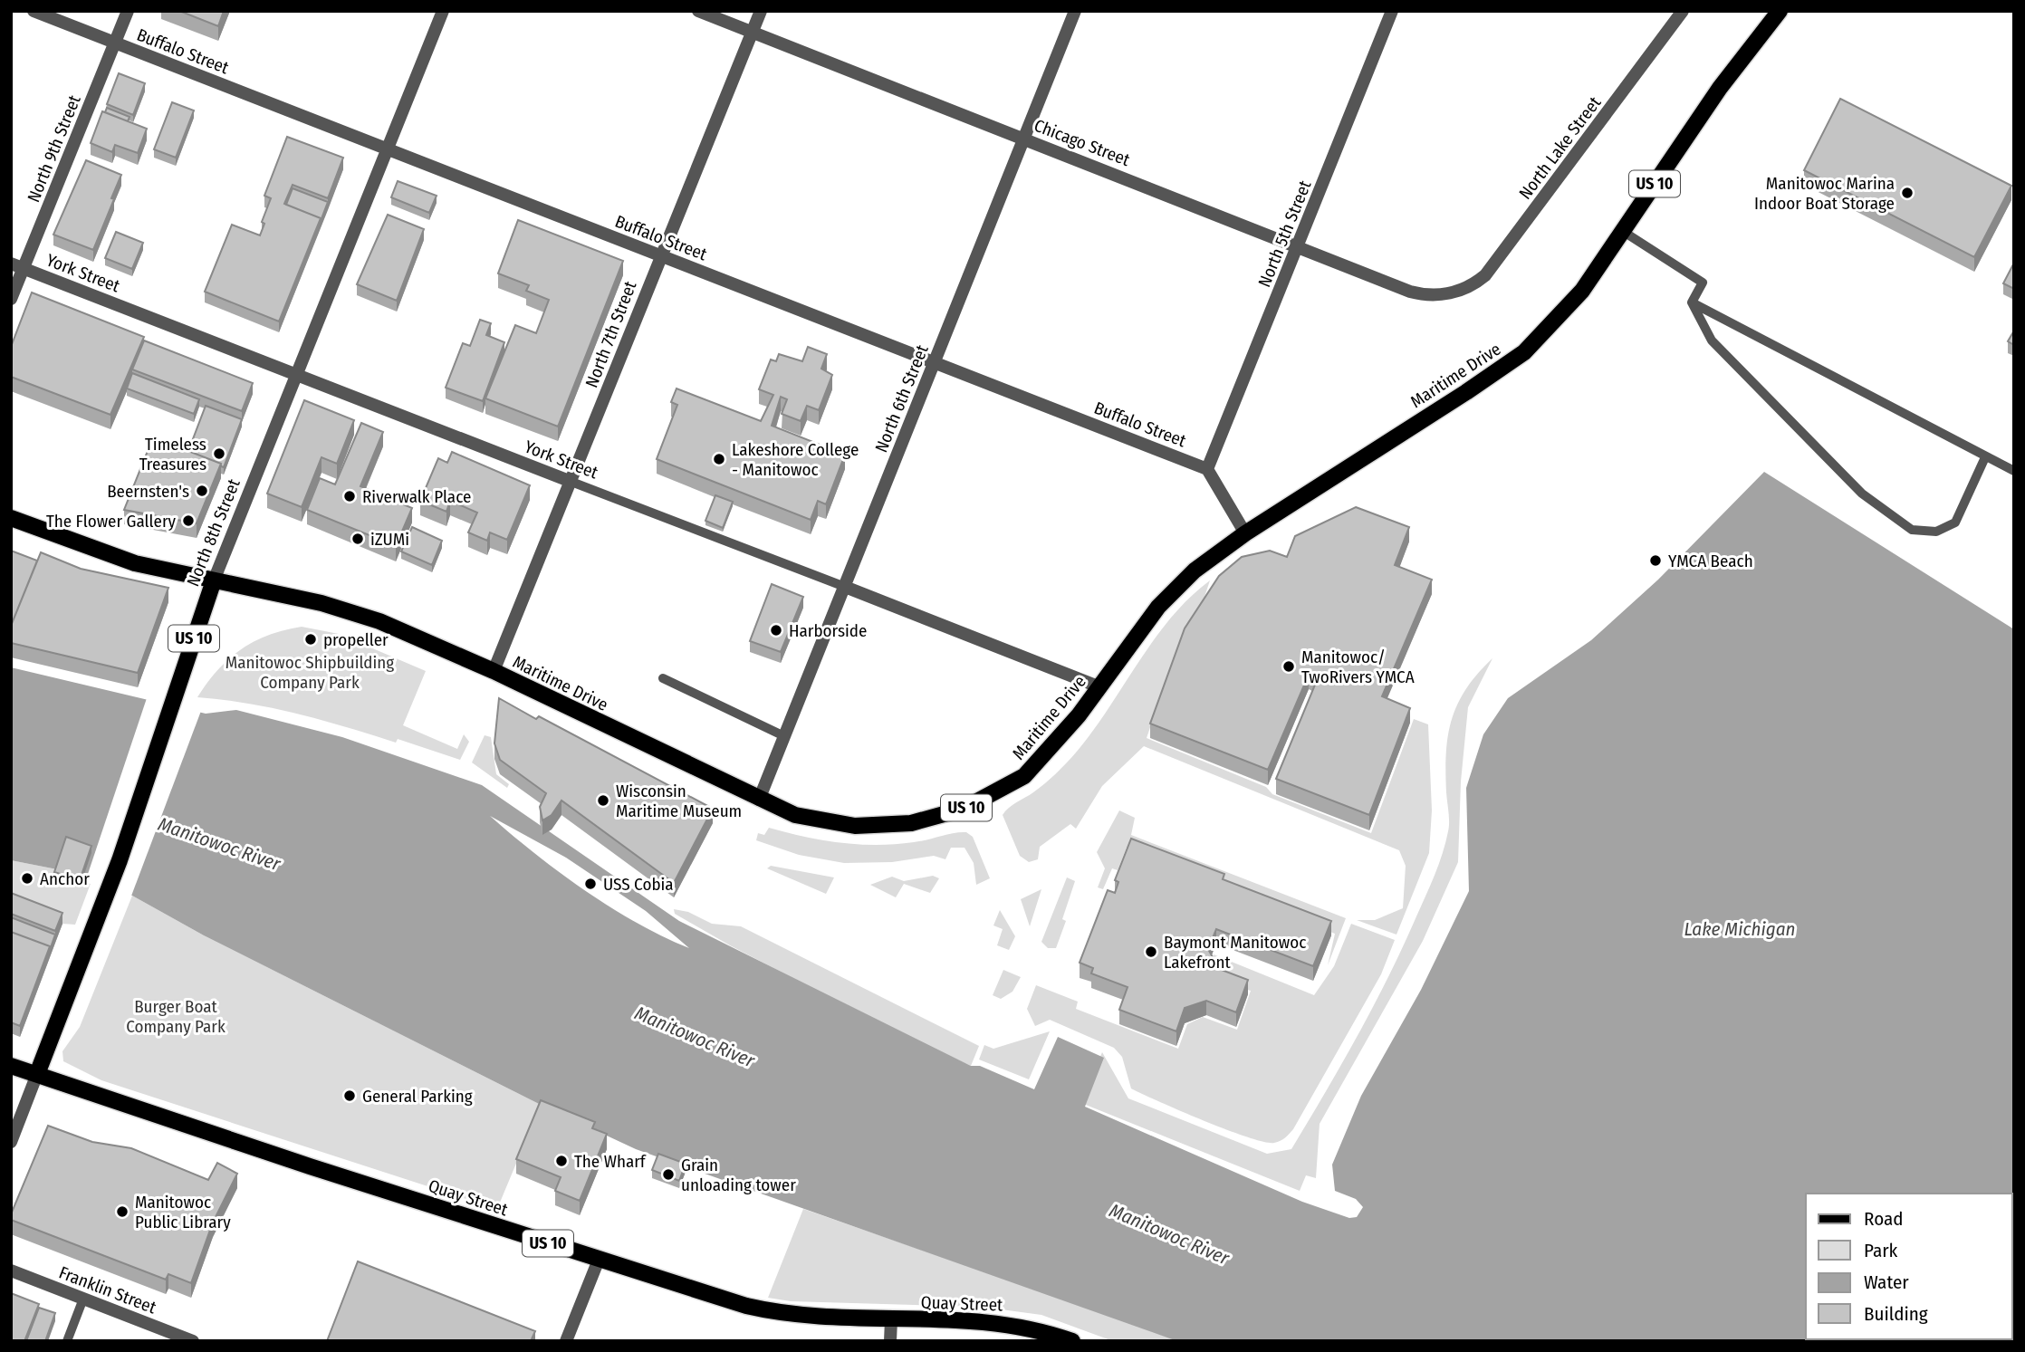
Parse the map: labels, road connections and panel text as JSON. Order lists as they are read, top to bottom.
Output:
{
  "streets": {
    "main road": [
      "US 10",
      "Maritime Drive",
      "North 8th Street",
      "Quay Street"
    ],
    "street": [
      "Buffalo Street",
      "Chicago Street",
      "North Lake Street",
      "North 9th Street",
      "North 5th Street",
      "York Street",
      "North 7th Street",
      "North 6th Street",
      "Franklin Street"
    ]
  },
  "crossings": [
    ["Buffalo Street", "North 9th Street"],
    ["Buffalo Street", "North 5th Street"],
    ["Buffalo Street", "North 7th Street"],
    ["Buffalo Street", "North 6th Street"],
    ["Buffalo Street", "North 8th Street"],
    ["Chicago Street", "North Lake Street"],
    ["Chicago Street", "North 5th Street"],
    ["Chicago Street", "North 7th Street"],
    ["Chicago Street", "North 6th Street"],
    ["North 9th Street", "York Street"],
    ["York Street", "North 7th Street"],
    ["York Street", "Maritime Drive"],
    ["York Street", "North 6th Street"],
    ["York Street", "North 8th Street"],
    ["North 7th Street", "Maritime Drive"],
    ["Maritime Drive", "North 6th Street"],
    ["Maritime Drive", "North 8th Street"],
    ["North 8th Street", "Quay Street"]
  ],
  "water": ["Manitowoc River", "Lake Michigan"],
  "parks": ["Manitowoc Shipbuilding Company Park", "Burger Boat Company Park"],
  "places": [
    "Manitowoc Marina Indoor Boat Storage",
    "Timeless Treasures",
    "Lakeshore College - Manitowoc",
    "Beernsten's",
    "Riverwalk Place",
    "The Flower Gallery",
    "iZUMi",
    "YMCA Beach",
    "Harborside",
    "propeller",
    "Manitowoc/ TwoRivers YMCA",
    "Wisconsin Maritime Museum",
    "Anchor",
    "USS Cobia",
    "Baymont Manitowoc Lakefront",
    "General Parking",
    "The Wharf",
    "Grain unloading tower",
    "Manitowoc Public Library"
  ],
  "legend": [
    "Road",
    "Park",
    "Water",
    "Building"
  ]
}
